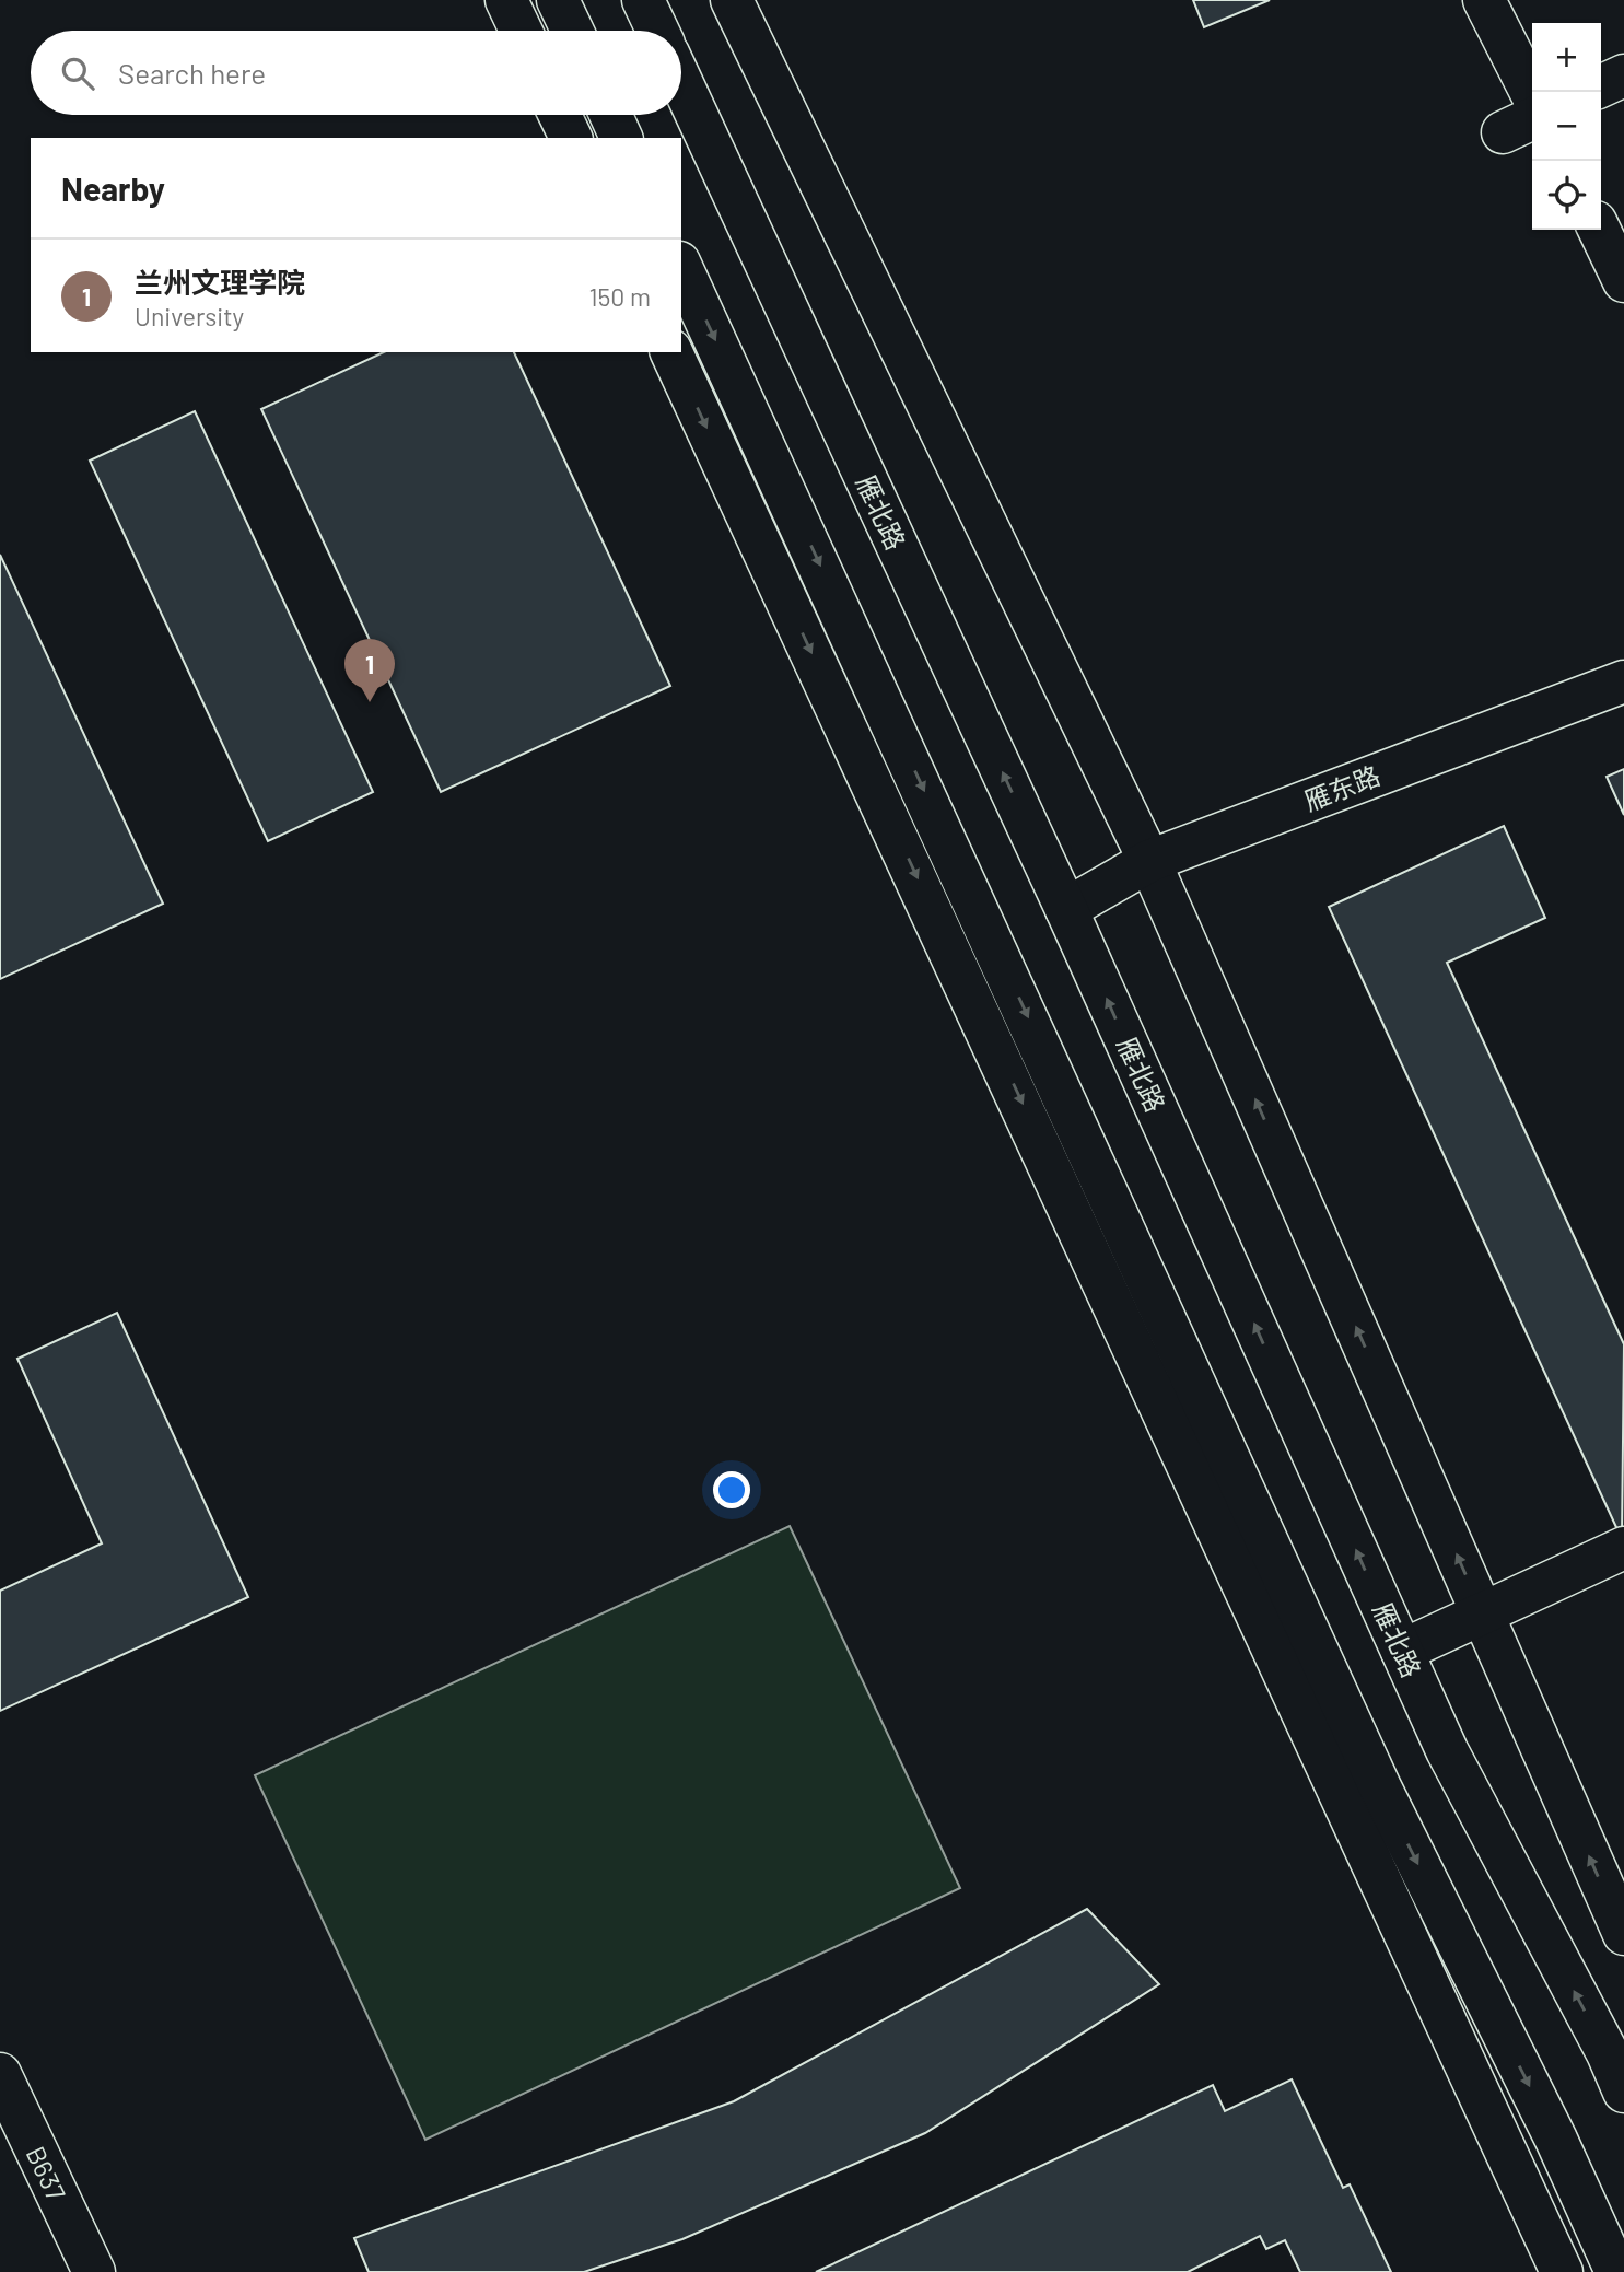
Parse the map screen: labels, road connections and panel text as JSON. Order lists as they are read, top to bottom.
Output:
{
  "streets": {
    "street": ["雁北路", "雁东路", "B637"]
  },
  "crossings": [
    ["雁北路", "雁东路"]
  ],
  "page": {
    "map_buttons": ["+", "−"],
    "search": "Search here",
    "heading": "Nearby",
    "list": [
      {
        "mark": "1",
        "name": "兰州文理学院",
        "note": "University",
        "value": "150 m"
      }
    ],
    "pins": "1"
  }
}
